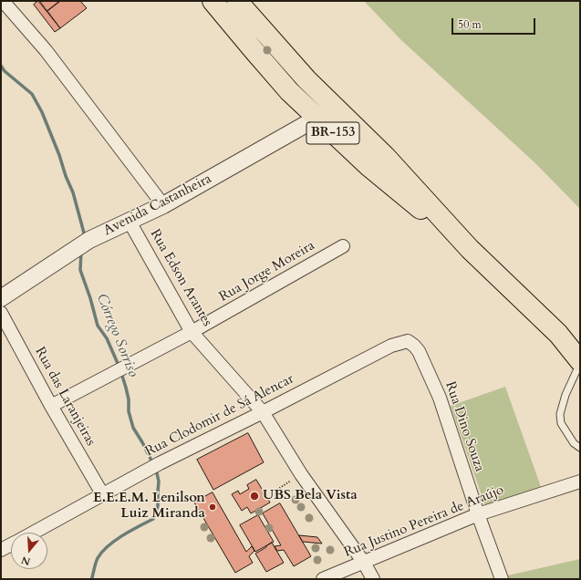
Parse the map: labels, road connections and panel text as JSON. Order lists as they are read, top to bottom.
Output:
{
  "streets": {
    "main road": ["BR-153"],
    "street": [
      "Avenida Castanheira",
      "Rua Jorge Moreira",
      "Rua Edson Arantes",
      "Rua das Laranjeiras",
      "Rua Clodomir de Sá Alencar",
      "Rua Dino Souza",
      "Rua Justino Pereira de Araújo"
    ]
  },
  "crossings": [
    ["BR-153", "Avenida Castanheira"],
    ["Avenida Castanheira", "Rua Edson Arantes"],
    ["Rua Jorge Moreira", "Rua Edson Arantes"],
    ["Rua Jorge Moreira", "Rua das Laranjeiras"],
    ["Rua Edson Arantes", "Rua Clodomir de Sá Alencar"],
    ["Rua Edson Arantes", "Rua Justino Pereira de Araújo"],
    ["Rua das Laranjeiras", "Rua Clodomir de Sá Alencar"],
    ["Rua Clodomir de Sá Alencar", "Rua Dino Souza"],
    ["Rua Dino Souza", "Rua Justino Pereira de Araújo"]
  ],
  "water": ["Córrego Sorriso"],
  "places": ["UBS Bela Vista", "E.E.E.M. Lenilson Luiz Miranda"],
  "scale_bar": "50 m",
  "north": "bottom"
}
